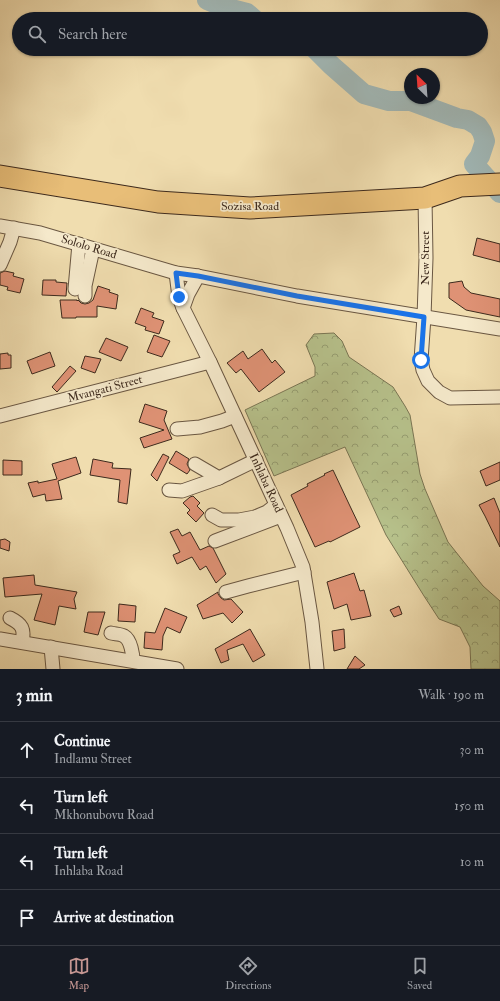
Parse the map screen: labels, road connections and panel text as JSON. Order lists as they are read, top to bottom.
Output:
{
  "streets": {
    "main road": ["Sozisa Road"],
    "street": [
      "Sololo Road",
      "New Street",
      "Mvangati Street",
      "Inhlaba Road"
    ]
  },
  "crossings": [
    ["Sozisa Road", "New Street"],
    ["Sololo Road", "New Street"],
    ["Sololo Road", "Inhlaba Road"],
    ["Mvangati Street", "Inhlaba Road"]
  ],
  "north": "top left",
  "page": {
    "search": "Search here",
    "heading": ["3 min", "Walk · 190 m"],
    "list": [
      ["Continue", "Indlamu Street", "30 m"],
      ["Turn left", "Mkhonubovu Road", "150 m"],
      ["Turn left", "Inhlaba Road", "10 m"],
      "Arrive at destination"
    ],
    "nav": ["Map", "Directions", "Saved"]
  }
}
